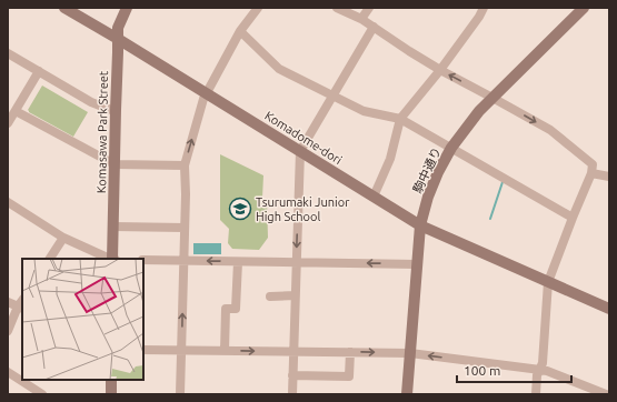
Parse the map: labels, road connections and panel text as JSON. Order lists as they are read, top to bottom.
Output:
{
  "streets": {
    "street": ["Komasawa Park Street", "Komadome-dori", "駒中通り"]
  },
  "crossings": [
    ["Komasawa Park Street", "Komadome-dori"],
    ["Komadome-dori", "駒中通り"]
  ],
  "places": {
    "school or university": ["Tsurumaki Junior High School"]
  },
  "scale_bar": "100 m"
}
